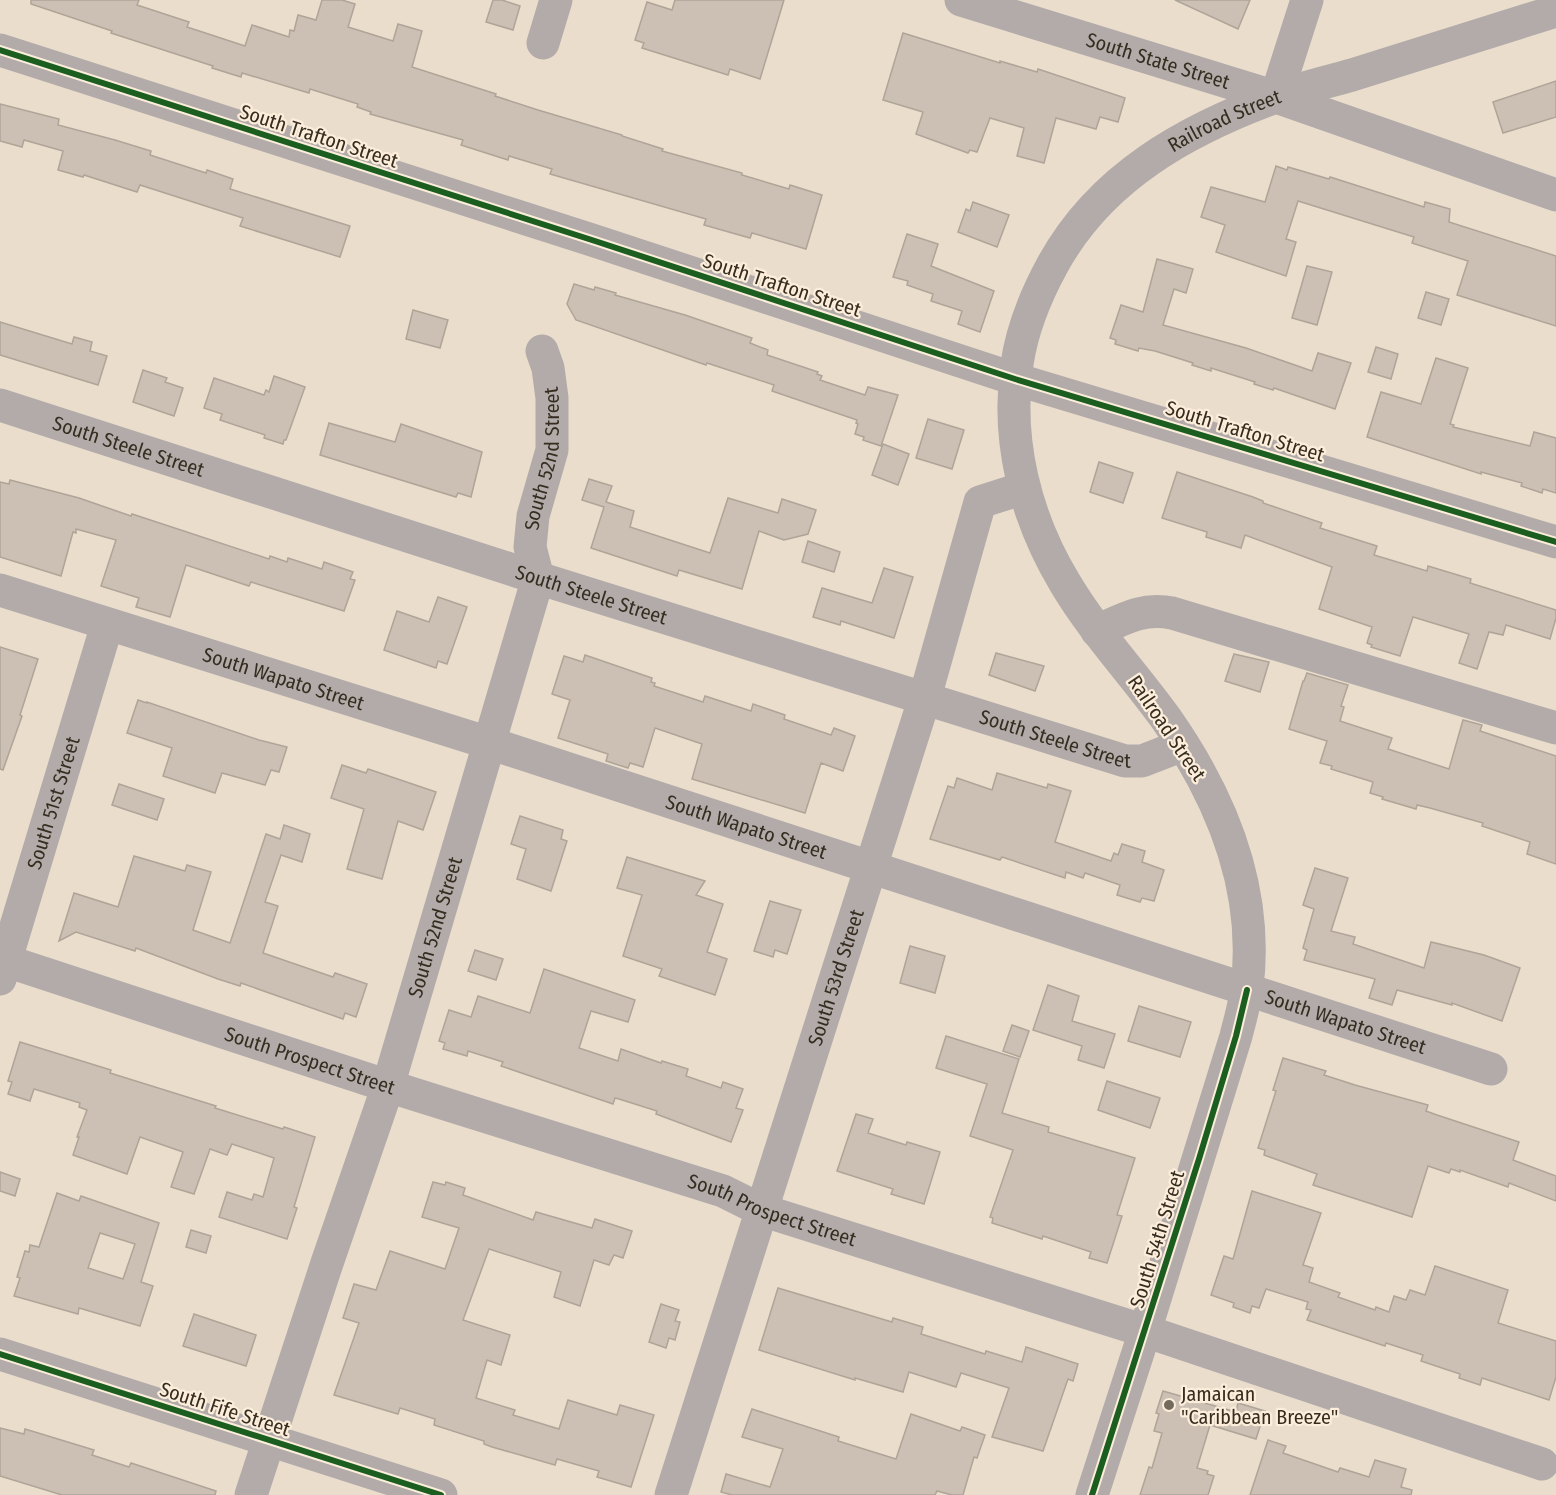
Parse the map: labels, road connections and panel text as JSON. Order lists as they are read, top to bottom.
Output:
{
  "streets": {
    "street": [
      "South State Street",
      "Railroad Street",
      "South Trafton Street",
      "South Steele Street",
      "South 52nd Street",
      "South Wapato Street",
      "South 51st Street",
      "South 53rd Street",
      "South Prospect Street",
      "South 54th Street",
      "South Fife Street"
    ]
  },
  "crossings": [
    ["South State Street", "Railroad Street"],
    ["Railroad Street", "South Trafton Street"],
    ["Railroad Street", "South Steele Street"],
    ["Railroad Street", "South Wapato Street"],
    ["Railroad Street", "South 53rd Street"],
    ["Railroad Street", "South 54th Street"],
    ["South Steele Street", "South 52nd Street"],
    ["South Steele Street", "South 53rd Street"],
    ["South 52nd Street", "South Wapato Street"],
    ["South 52nd Street", "South Prospect Street"],
    ["South 52nd Street", "South Fife Street"],
    ["South Wapato Street", "South 51st Street"],
    ["South Wapato Street", "South 53rd Street"],
    ["South Wapato Street", "South 54th Street"],
    ["South 51st Street", "South Prospect Street"],
    ["South 53rd Street", "South Prospect Street"],
    ["South Prospect Street", "South 54th Street"]
  ],
  "places": ["Jamaican \"Caribbean Breeze\""]
}
